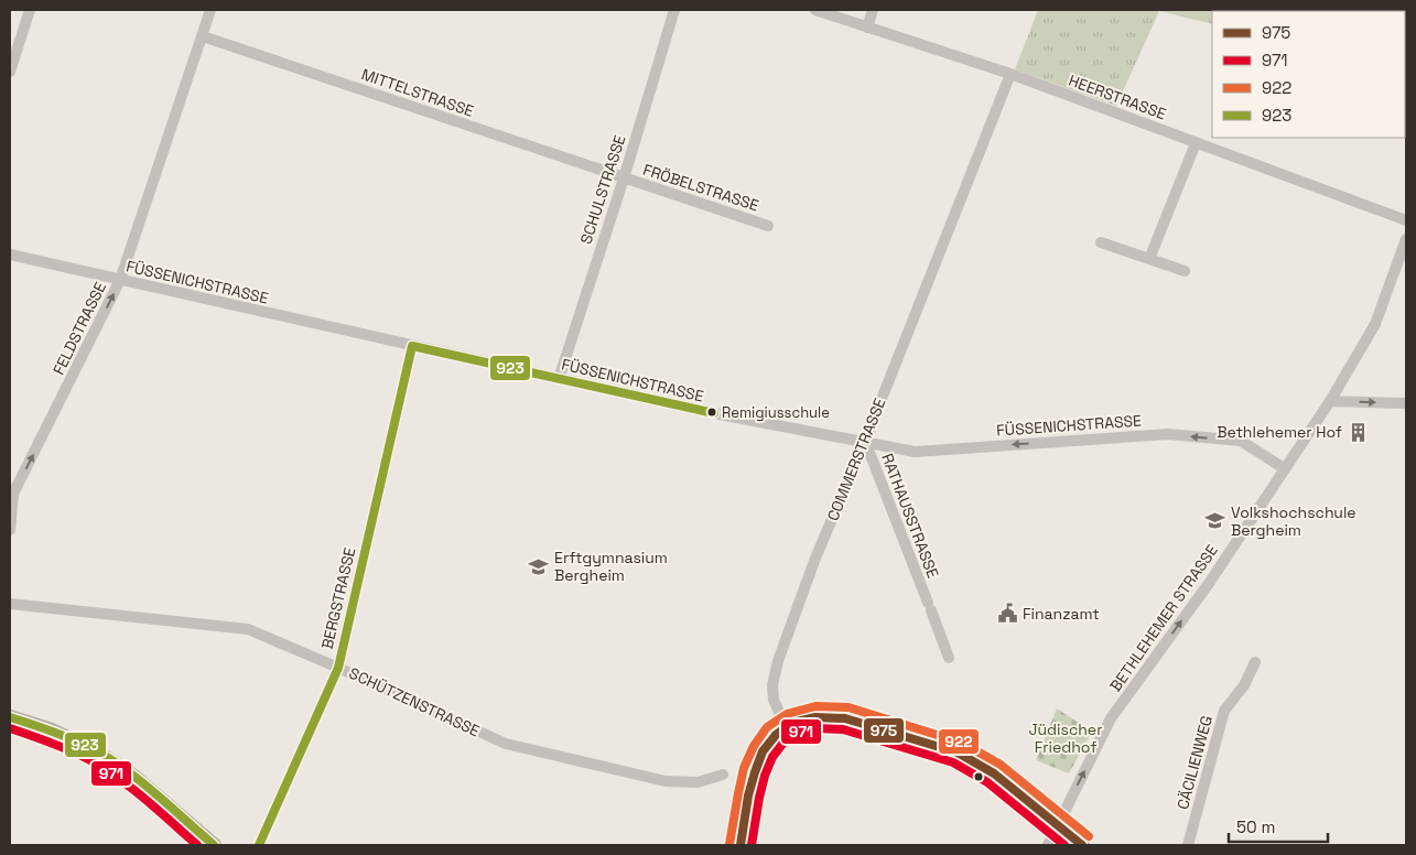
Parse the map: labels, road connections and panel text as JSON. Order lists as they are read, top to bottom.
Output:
{
  "streets": {
    "street": [
      "MITTELSTRASSE",
      "HEERSTRASSE",
      "FRÖBELSTRASSE",
      "SCHULSTRASSE",
      "FÜSSENICHSTRASSE",
      "FELDSTRASSE",
      "COMMERSTRASSE",
      "RATHAUSSTRASSE",
      "BERGSTRASSE",
      "BETHLEHEMER STRASSE",
      "SCHÜTZENSTRASSE",
      "CÄCILIENWEG"
    ]
  },
  "crossings": [
    ["MITTELSTRASSE", "FRÖBELSTRASSE"],
    ["MITTELSTRASSE", "SCHULSTRASSE"],
    ["MITTELSTRASSE", "FELDSTRASSE"],
    ["HEERSTRASSE", "COMMERSTRASSE"],
    ["FRÖBELSTRASSE", "SCHULSTRASSE"],
    ["SCHULSTRASSE", "FÜSSENICHSTRASSE"],
    ["FÜSSENICHSTRASSE", "FELDSTRASSE"],
    ["FÜSSENICHSTRASSE", "COMMERSTRASSE"],
    ["FÜSSENICHSTRASSE", "RATHAUSSTRASSE"],
    ["FÜSSENICHSTRASSE", "BERGSTRASSE"],
    ["FÜSSENICHSTRASSE", "BETHLEHEMER STRASSE"],
    ["COMMERSTRASSE", "RATHAUSSTRASSE"],
    ["BERGSTRASSE", "SCHÜTZENSTRASSE"]
  ],
  "one_way": ["FELDSTRASSE", "BETHLEHEMER STRASSE"],
  "parks": ["Jüdischer Friedhof"],
  "places": {
    "other": ["Remigiusschule"],
    "building": ["Bethlehemer Hof"],
    "school or university": ["Volkshochschule Bergheim", "Erftgymnasium Bergheim"],
    "public building": ["Finanzamt"]
  },
  "lines": [
    "transit line 923",
    "transit line 922",
    "transit line 975",
    "transit line 971"
  ],
  "legend": [
    "975",
    "971",
    "922",
    "923"
  ],
  "scale_bar": "50 m"
}
